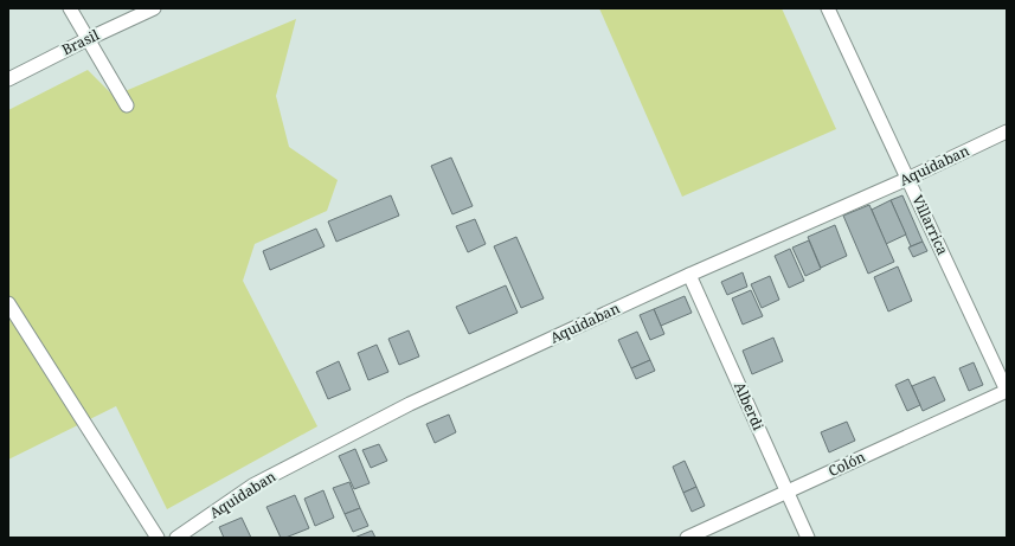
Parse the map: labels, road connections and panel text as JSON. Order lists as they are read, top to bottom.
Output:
{
  "streets": {
    "street": [
      "Brasil",
      "Aquidaban",
      "Villarrica",
      "Alberdi",
      "Colón"
    ]
  },
  "crossings": [
    ["Aquidaban", "Villarrica"],
    ["Aquidaban", "Alberdi"],
    ["Villarrica", "Colón"],
    ["Alberdi", "Colón"]
  ]
}
